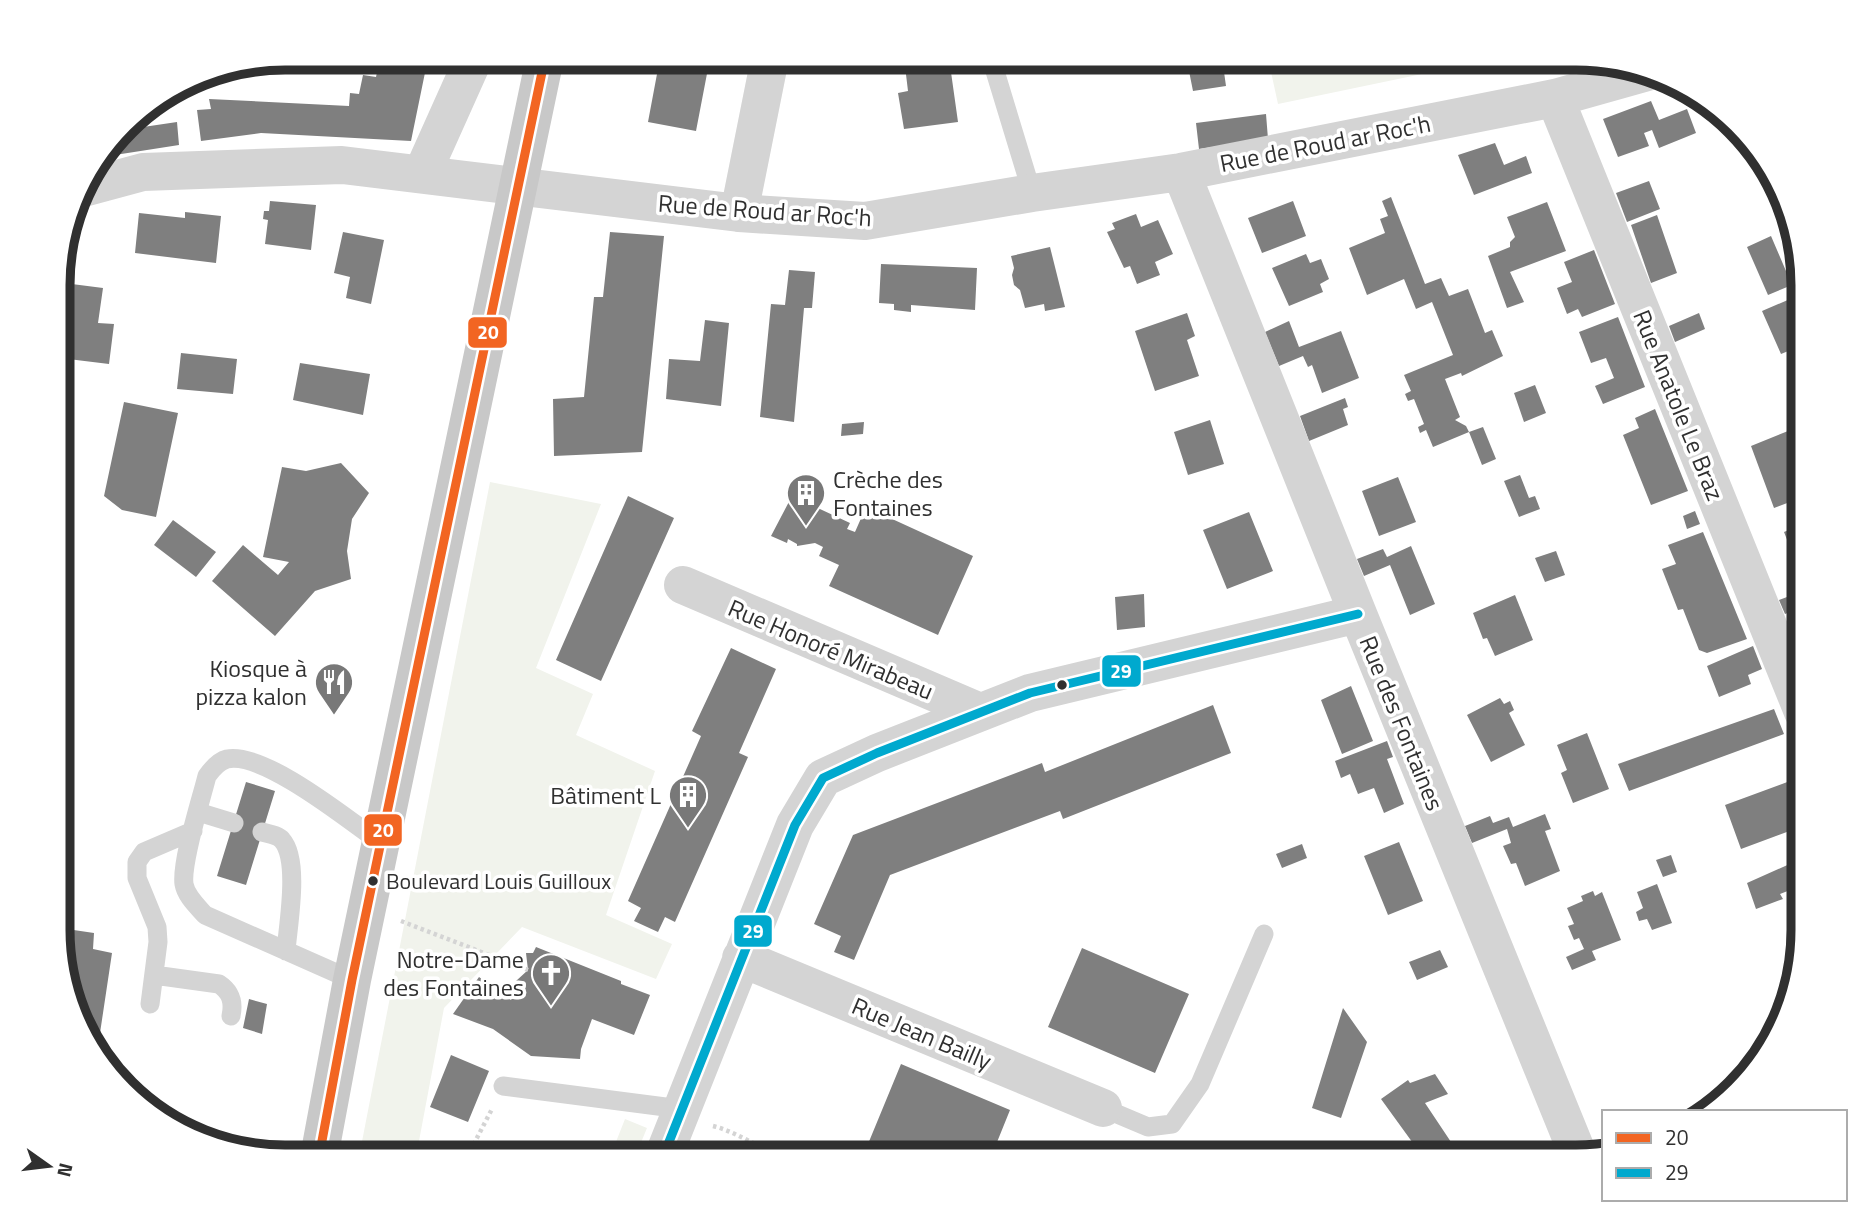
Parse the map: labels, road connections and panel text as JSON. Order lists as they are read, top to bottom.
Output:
{
  "streets": {
    "street": [
      "Rue de Roud ar Roc'h",
      "Rue Anatole Le Braz",
      "Rue Honoré Mirabeau",
      "Rue des Fontaines",
      "Rue Jean Bailly"
    ]
  },
  "crossings": [
    ["Rue de Roud ar Roc'h", "Rue Anatole Le Braz"],
    ["Rue de Roud ar Roc'h", "Rue des Fontaines"]
  ],
  "places": {
    "building": ["Crèche des Fontaines", "Bâtiment L"],
    "restaurant": ["Kiosque à pizza kalon"],
    "other": ["Boulevard Louis Guilloux"],
    "church": ["Notre-Dame des Fontaines"]
  },
  "lines": ["transit line 20", "transit line 29"],
  "legend": ["20", "29"],
  "north": "right"
}
